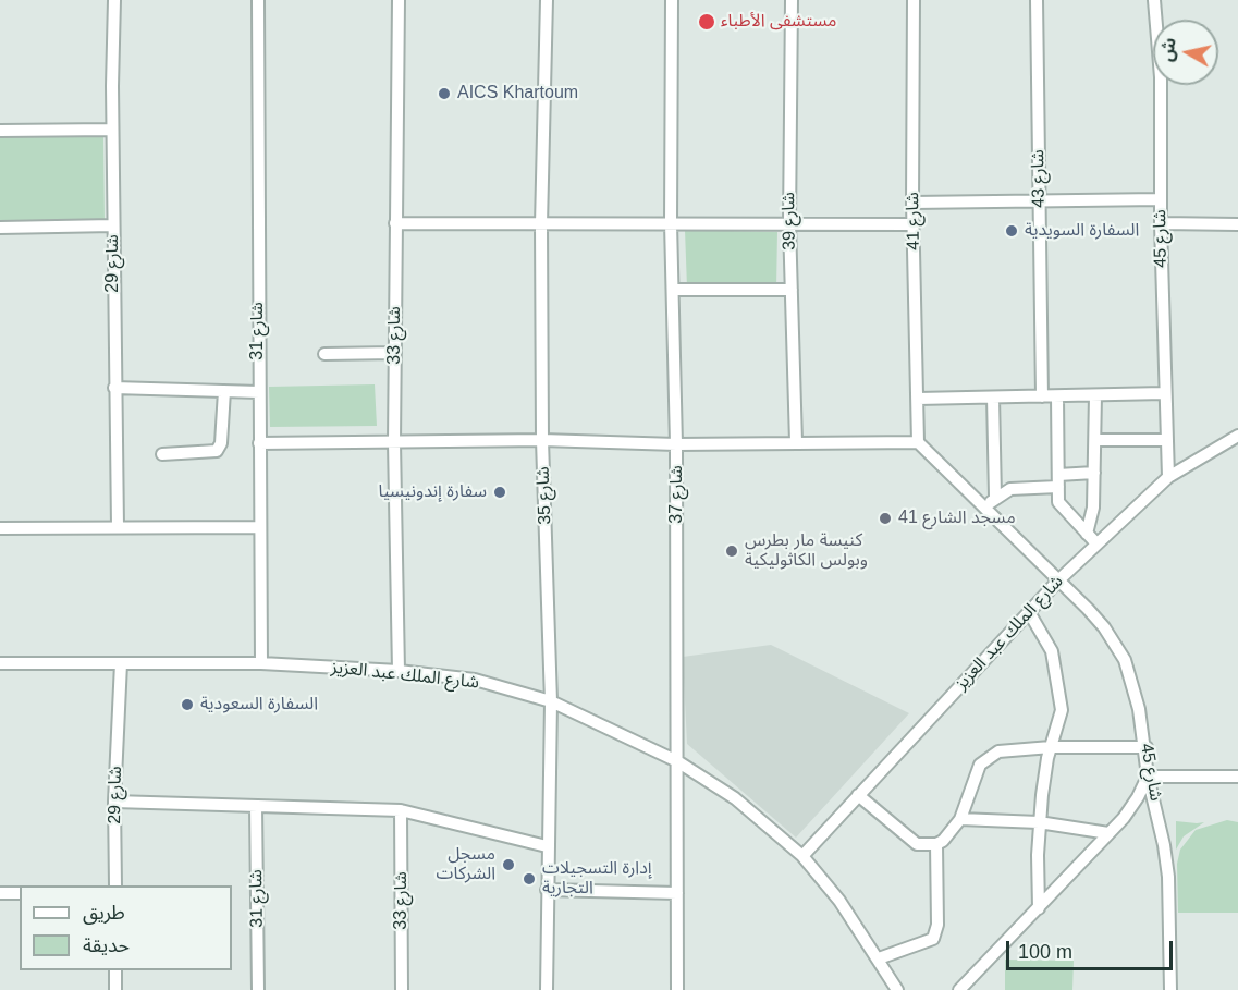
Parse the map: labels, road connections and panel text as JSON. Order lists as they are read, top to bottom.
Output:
{
  "streets": {
    "street": [
      "شارع 43",
      "شارع 39",
      "شارع 41",
      "شارع 45",
      "شارع 29",
      "شارع 31",
      "شارع 33",
      "شارع 37",
      "شارع 35",
      "شارع الملك عبد العزيز"
    ]
  },
  "crossings": [
    ["شارع 41", "شارع 45"],
    ["شارع 45", "شارع الملك عبد العزيز"],
    ["شارع 29", "شارع الملك عبد العزيز"],
    ["شارع 31", "شارع الملك عبد العزيز"],
    ["شارع 33", "شارع الملك عبد العزيز"],
    ["شارع 37", "شارع الملك عبد العزيز"],
    ["شارع 35", "شارع الملك عبد العزيز"]
  ],
  "places": [
    "مستشفی الأطباء",
    "AICS Khartoum",
    "السفارة السويدية",
    "سفارة إندونيسيا",
    "مسجد الشارع 41",
    "كنيسة مار بطرس وبولس الكاثوليكية",
    "السفارة السعودية",
    "مسجل الشركات",
    "إدارة التسجيلات التجارية"
  ],
  "legend": ["طريق", "حديقة"],
  "scale_bar": "100 m",
  "north": "left"
}
